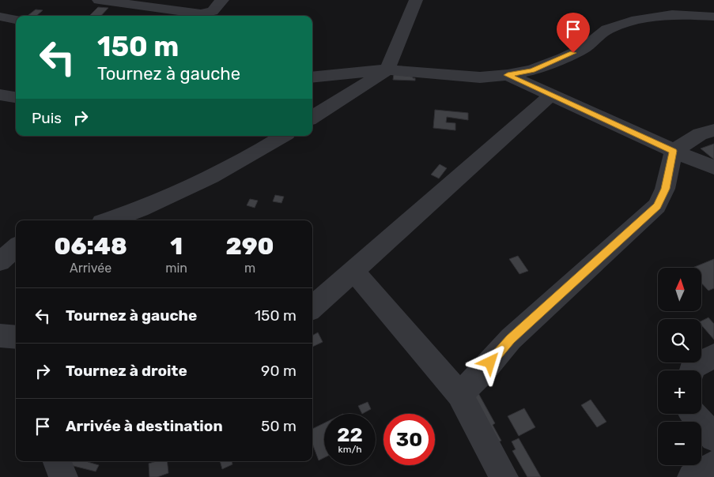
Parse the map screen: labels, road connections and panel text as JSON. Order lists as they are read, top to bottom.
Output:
{
  "north": "top",
  "page": {
    "turn": ["150 m", "Tournez à gauche"],
    "then": "Puis",
    "eta": [
      "06:48",
      "Arrivée",
      "1",
      "min",
      "290",
      "m"
    ],
    "map_buttons": ["+", "−"],
    "list": [
      {
        "name": "Tournez à gauche",
        "value": "150 m"
      },
      {
        "name": "Tournez à droite",
        "value": "90 m"
      },
      {
        "name": "Arrivée à destination",
        "value": "50 m"
      }
    ],
    "speed": "22 km/h",
    "limit": "30"
  }
}
